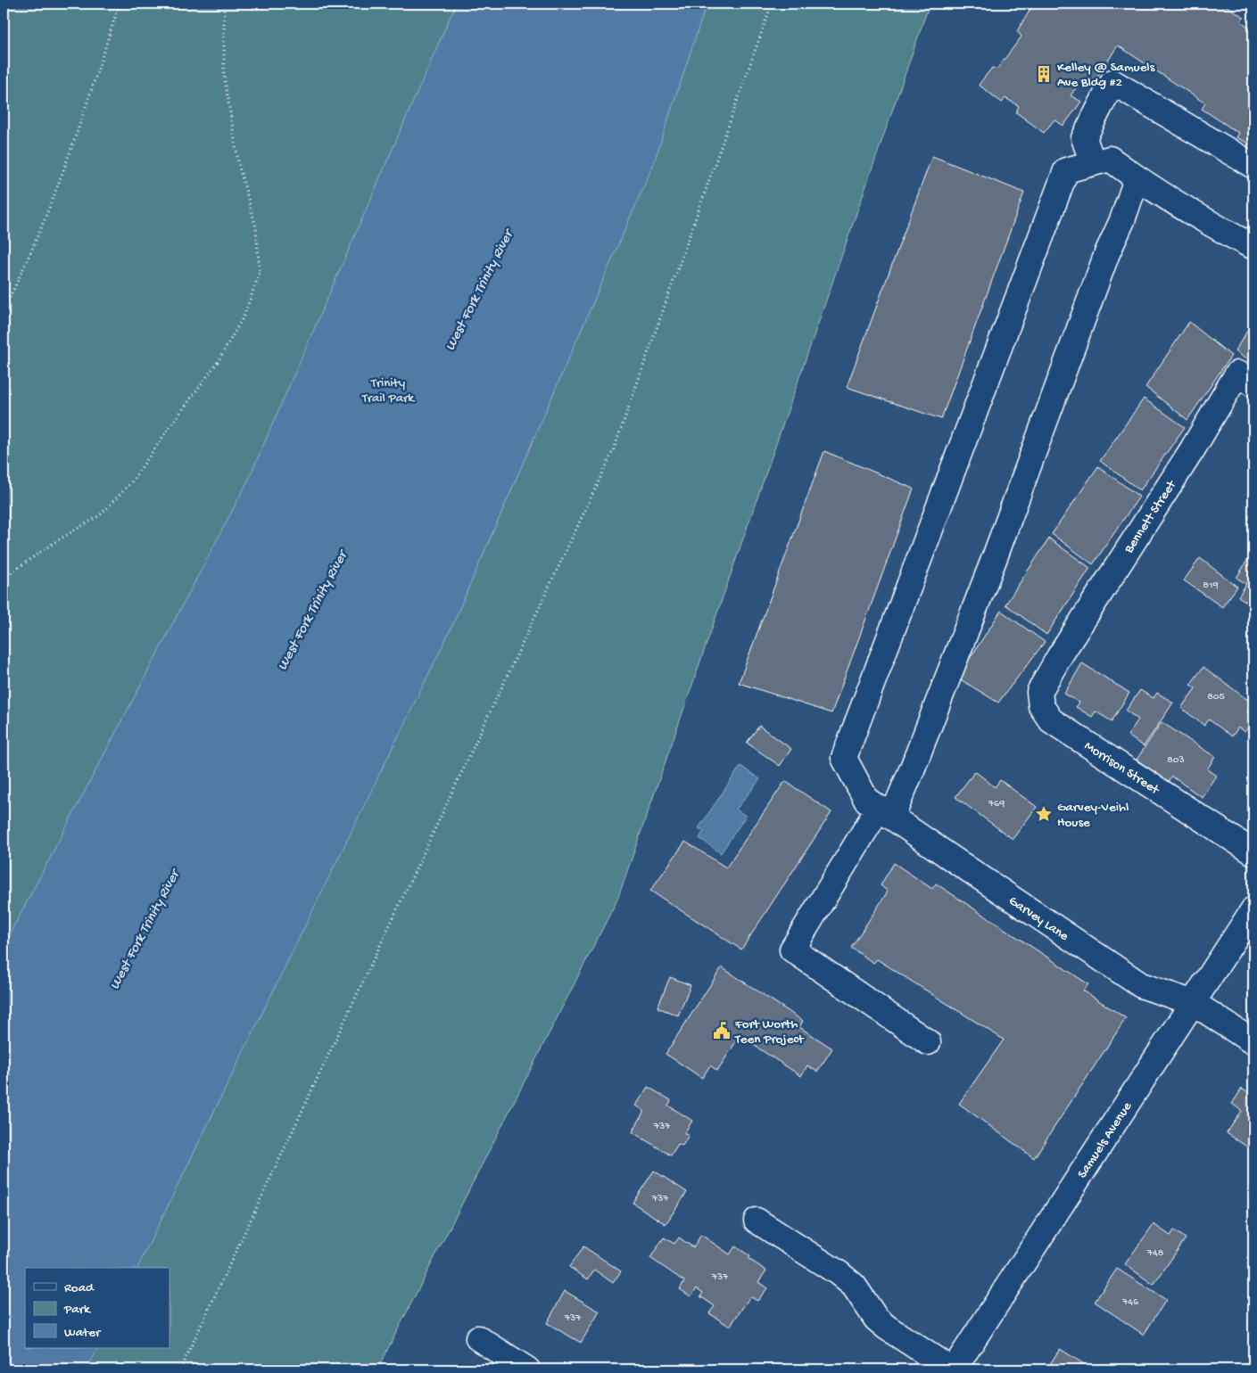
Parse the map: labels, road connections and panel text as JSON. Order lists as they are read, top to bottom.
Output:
{
  "streets": {
    "street": [
      "Bennett Street",
      "Morrison Street",
      "Garvey Lane",
      "Samuels Avenue"
    ]
  },
  "crossings": [
    ["Bennett Street", "Morrison Street"],
    ["Garvey Lane", "Samuels Avenue"]
  ],
  "water": ["West Fork Trinity River"],
  "parks": ["Trinity Trail Park"],
  "places": {
    "building": ["Kelley @ Samuels Ave Bldg #2"],
    "place": ["Garvey-Veihl House"],
    "public building": ["Fort Worth Teen Project"]
  },
  "house_numbers": [
    "819",
    "805",
    "803",
    "769",
    "737",
    "737",
    "748",
    "737",
    "746",
    "737"
  ],
  "legend": ["Road", "Park", "Water"]
}
